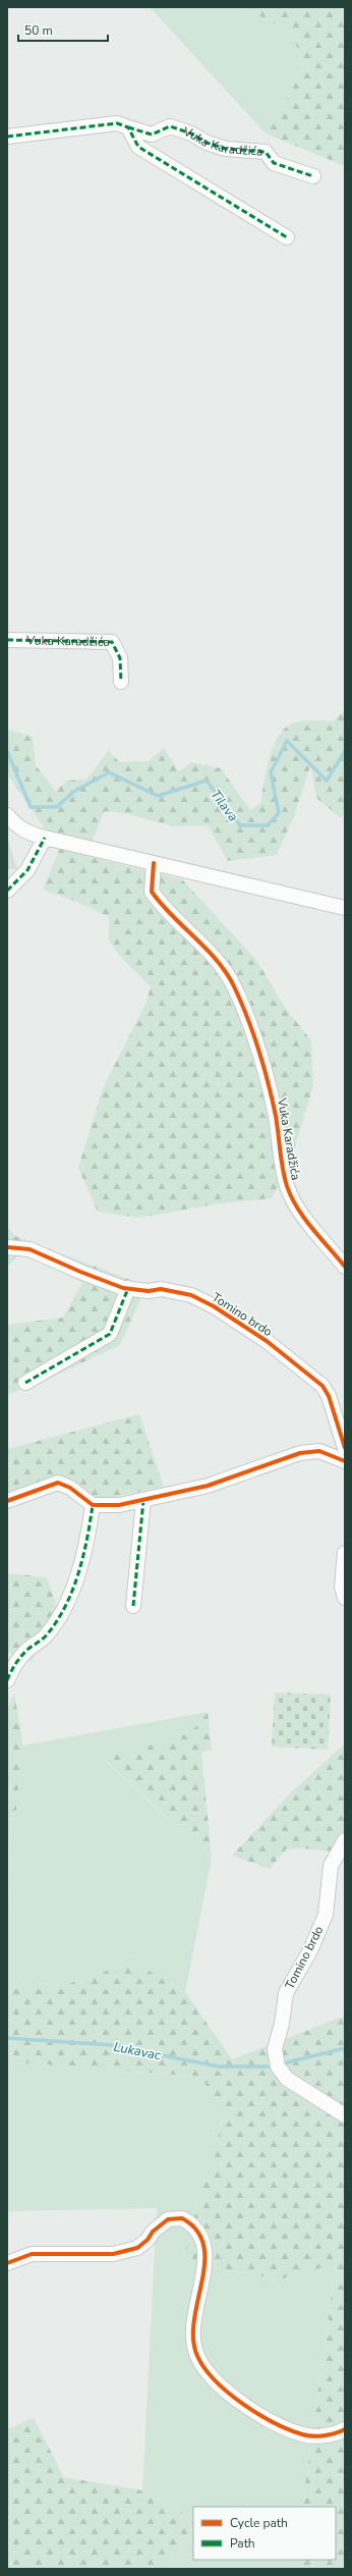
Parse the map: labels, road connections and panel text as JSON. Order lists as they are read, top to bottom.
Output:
{
  "streets": {
    "street": ["Vuka Karadžića", "Tomino brdo"]
  },
  "water": ["Tilava", "Lukavac"],
  "legend": ["Cycle path", "Path"],
  "scale_bar": "50 m"
}
